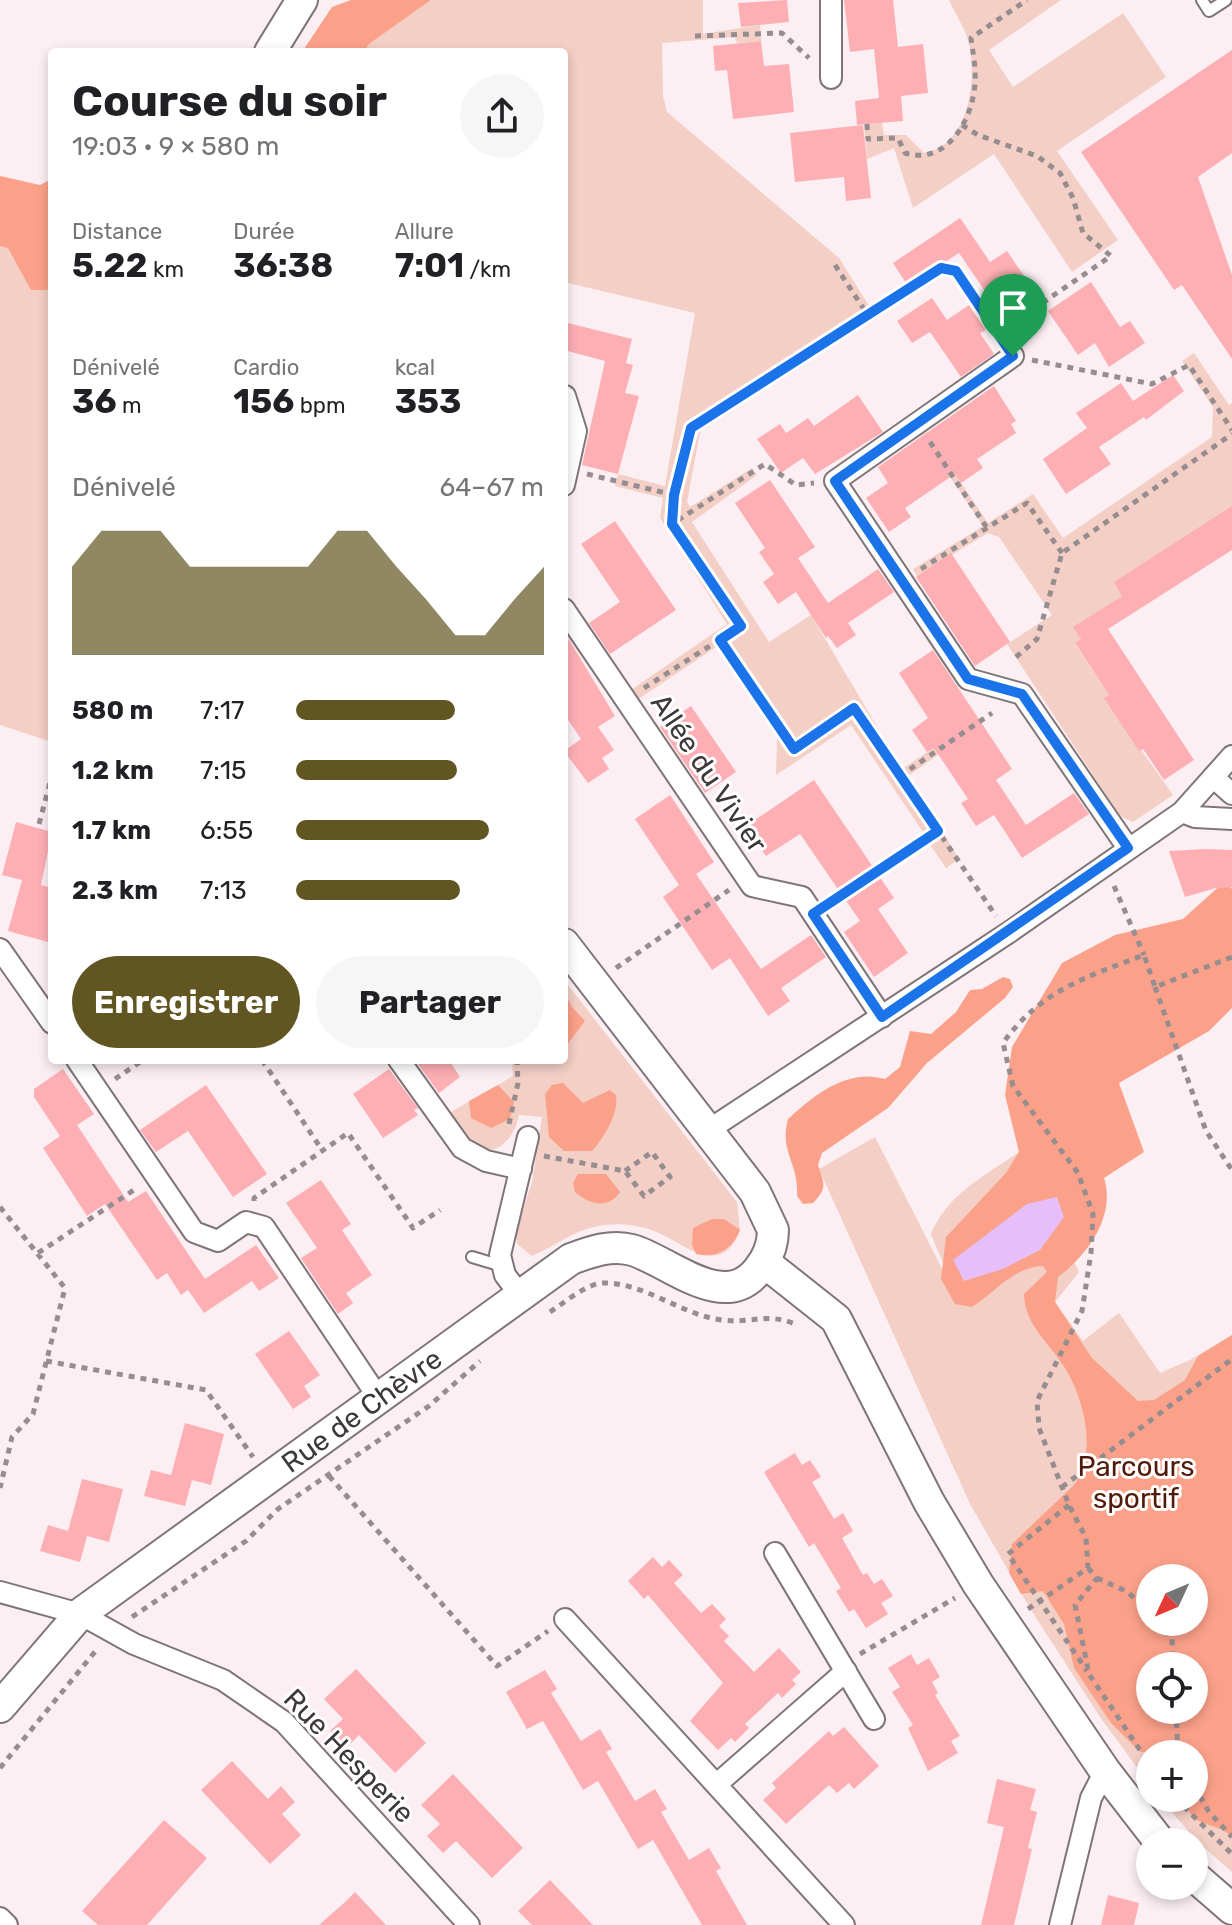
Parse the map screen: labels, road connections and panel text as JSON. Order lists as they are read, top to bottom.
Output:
{
  "streets": {
    "street": ["Allée du Vivier", "Rue de Chèvre", "Rue Hesperie"]
  },
  "crossings": [
    ["Rue de Chèvre", "Rue Hesperie"]
  ],
  "parks": ["Parcours sportif"],
  "north": "bottom left",
  "page": {
    "heading": ["Course du soir", "19:03 · 9 × 580 m"],
    "stats": [
      ["Distance", "5.22 km"],
      ["Durée", "36:38"],
      ["Allure", "7:01 /km"],
      ["Dénivelé", "36 m"],
      ["Cardio", "156 bpm"],
      ["kcal", "353"]
    ],
    "chart": ["Dénivelé", "64–67 m"],
    "list": [
      {
        "name": "580 m",
        "note": "7:17"
      },
      {
        "name": "1.2 km",
        "note": "7:15"
      },
      {
        "name": "1.7 km",
        "note": "6:55"
      },
      {
        "name": "2.3 km",
        "note": "7:13"
      }
    ],
    "buttons": ["Enregistrer", "Partager"],
    "map_buttons": ["+", "−"]
  }
}
